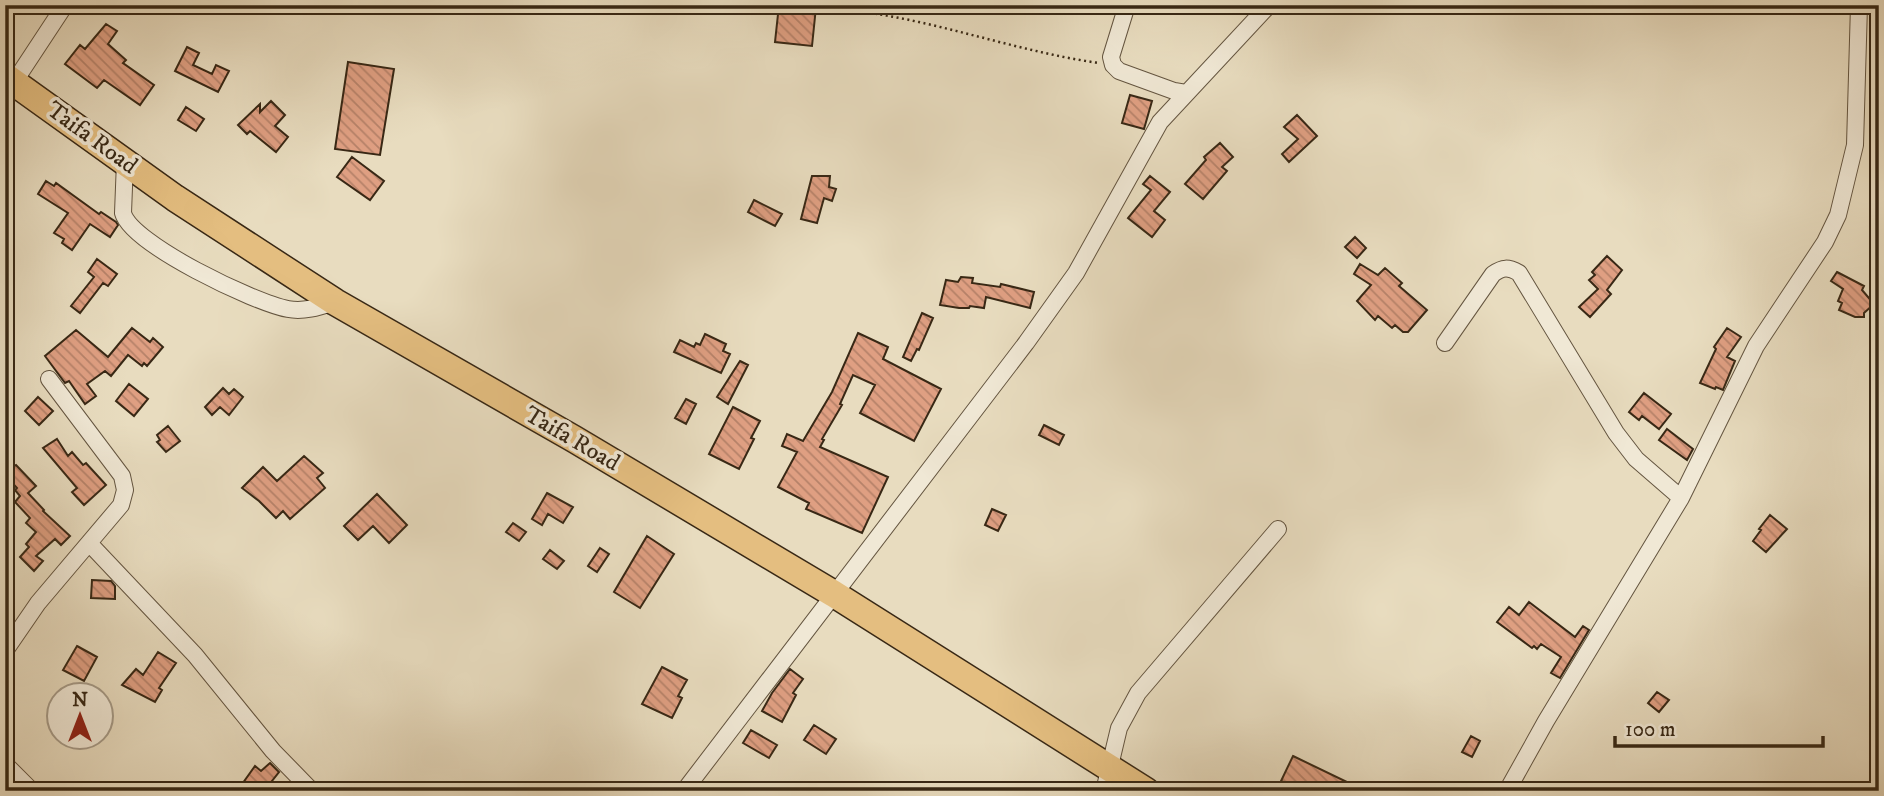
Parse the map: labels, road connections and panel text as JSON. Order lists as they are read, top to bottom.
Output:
{
  "streets": {
    "highway": ["Taifa Road"]
  },
  "scale_bar": "100 m",
  "north": "top"
}
